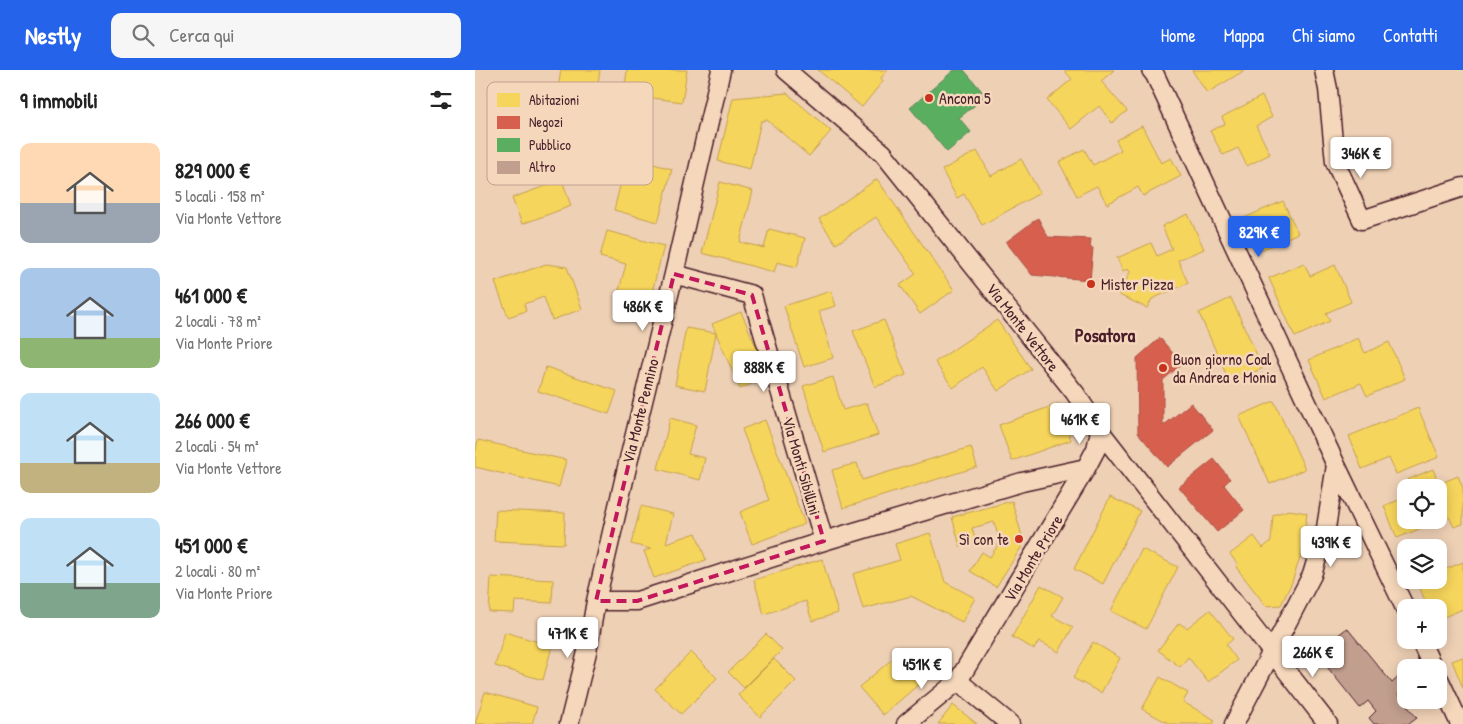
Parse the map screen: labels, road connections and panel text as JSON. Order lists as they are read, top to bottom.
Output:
{
  "streets": {
    "street": [
      "Via Monte Vettore",
      "Via Monte Pennino",
      "Via Monti Sibillini",
      "Via Monte Priore"
    ]
  },
  "crossings": [
    ["Via Monte Vettore", "Via Monte Priore"],
    ["Via Monte Pennino", "Via Monti Sibillini"]
  ],
  "districts": ["Posatora"],
  "places": [
    "Ancona 5",
    "Mister Pizza",
    "Buon giorno Coal da Andrea e Monia",
    "Sì con te"
  ],
  "legend": [
    "Abitazioni",
    "Negozi",
    "Pubblico",
    "Altro"
  ],
  "page": {
    "header": "Nestly",
    "search": "Cerca qui",
    "nav": [
      "Home",
      "Mappa",
      "Chi siamo",
      "Contatti"
    ],
    "heading": "9 immobili",
    "list": [
      {
        "name": "829 000 €",
        "note": "5 locali · 158 m² · Via Monte Vettore"
      },
      {
        "name": "461 000 €",
        "note": "2 locali · 78 m² · Via Monte Priore"
      },
      {
        "name": "266 000 €",
        "note": "2 locali · 54 m² · Via Monte Vettore"
      },
      {
        "name": "451 000 €",
        "note": "2 locali · 80 m² · Via Monte Priore"
      }
    ],
    "price": [
      "346K €",
      "829K €",
      "486K €",
      "888K €",
      "461K €",
      "439K €",
      "471K €",
      "266K €",
      "451K €"
    ],
    "map_buttons": ["+", "−"]
  }
}
